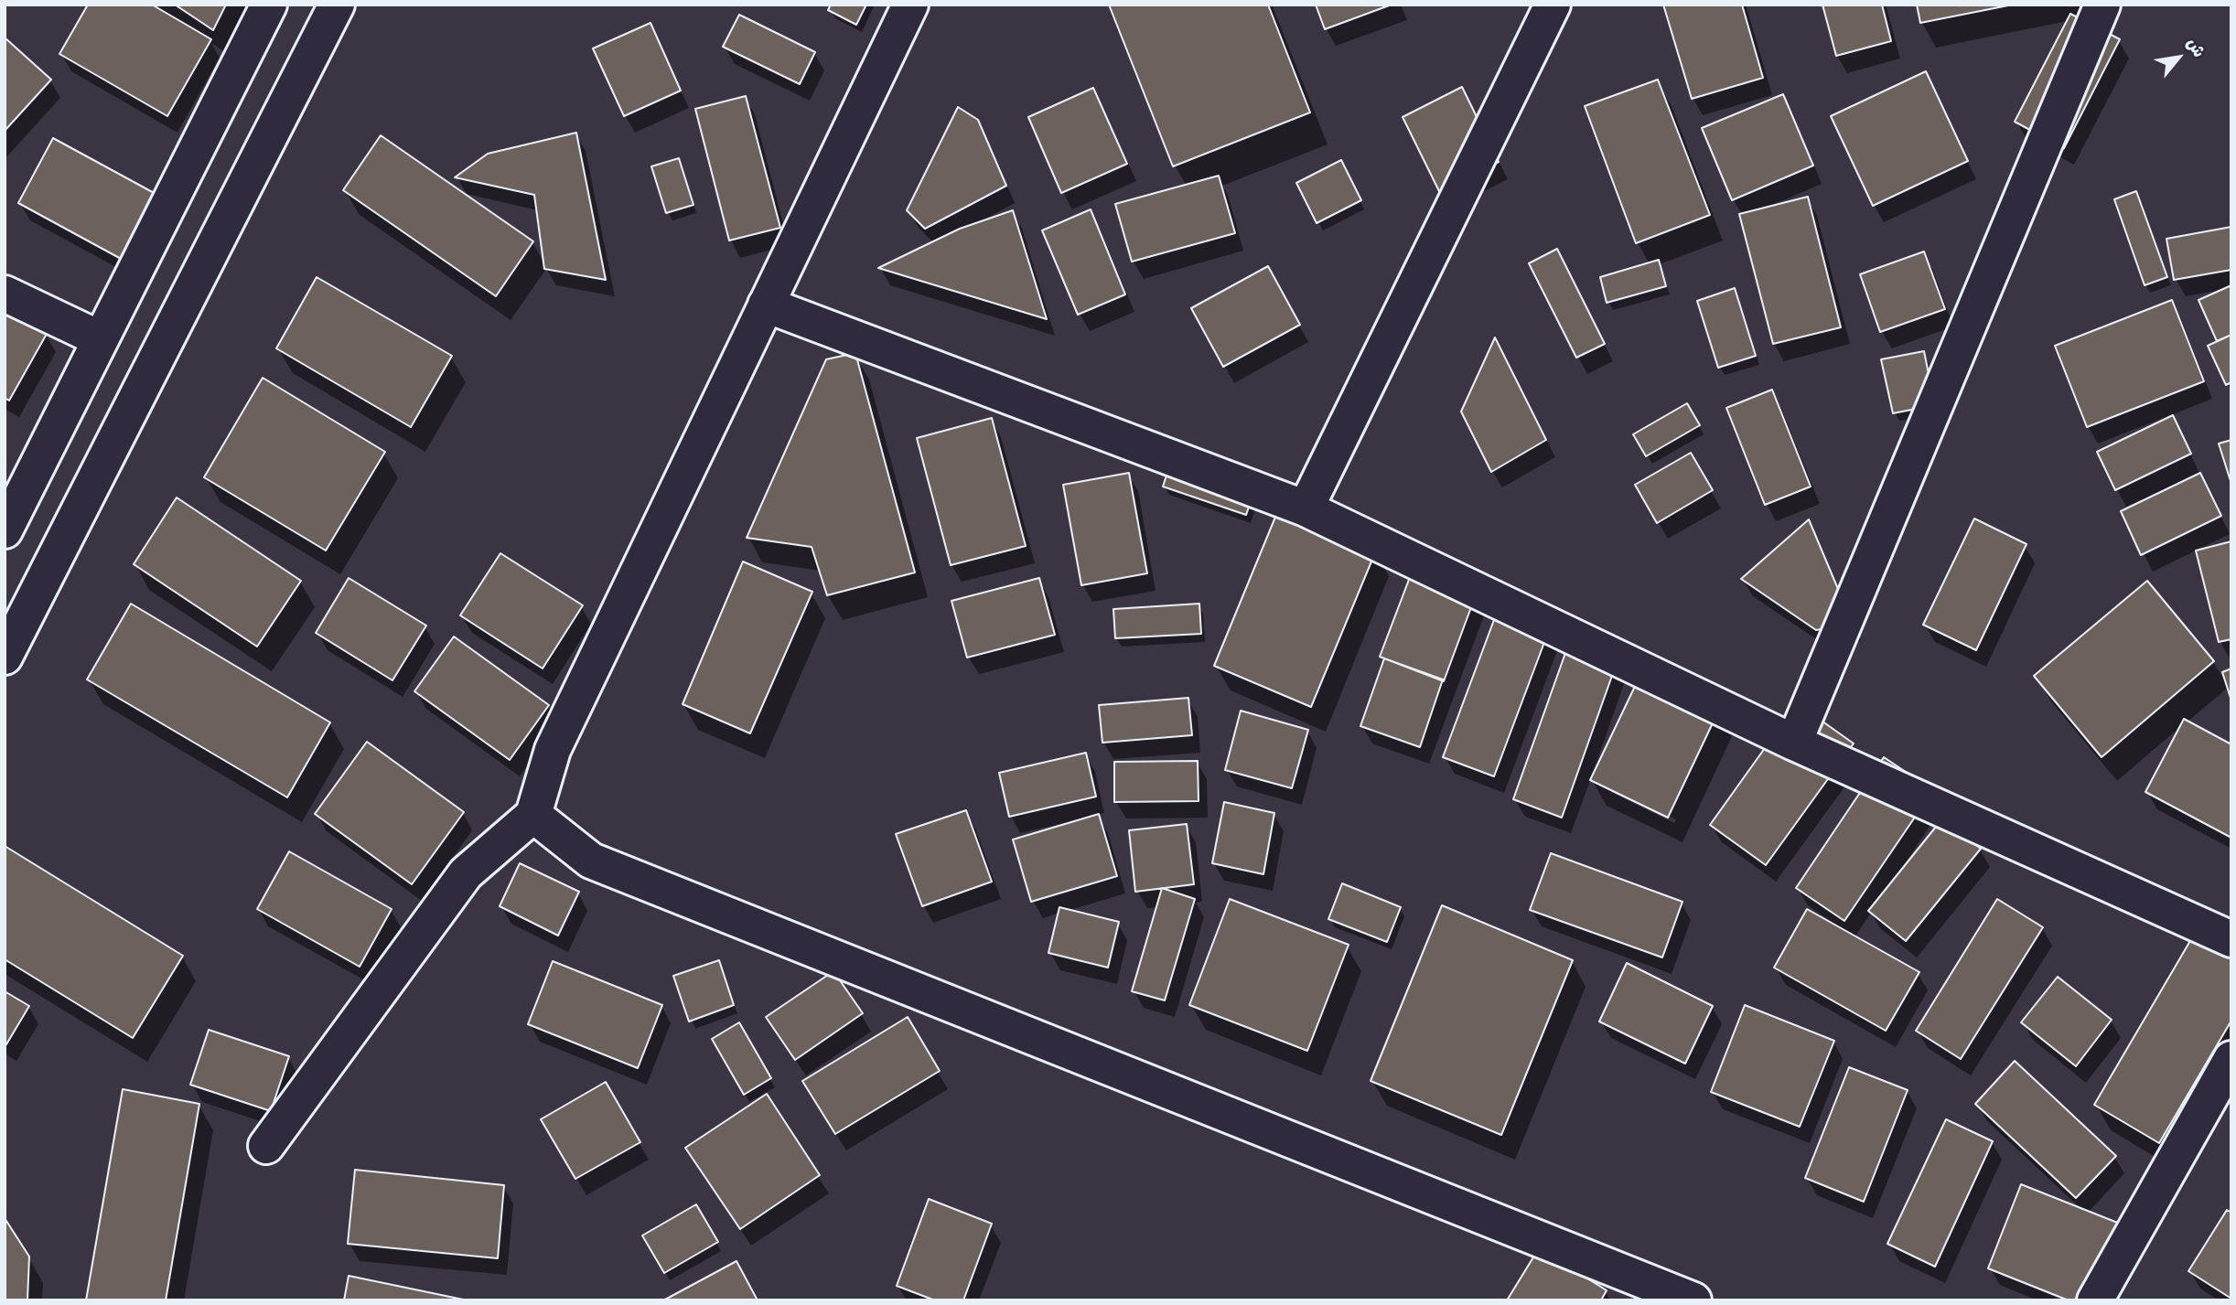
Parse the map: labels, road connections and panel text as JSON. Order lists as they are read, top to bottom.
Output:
{
  "north": "top right"
}
